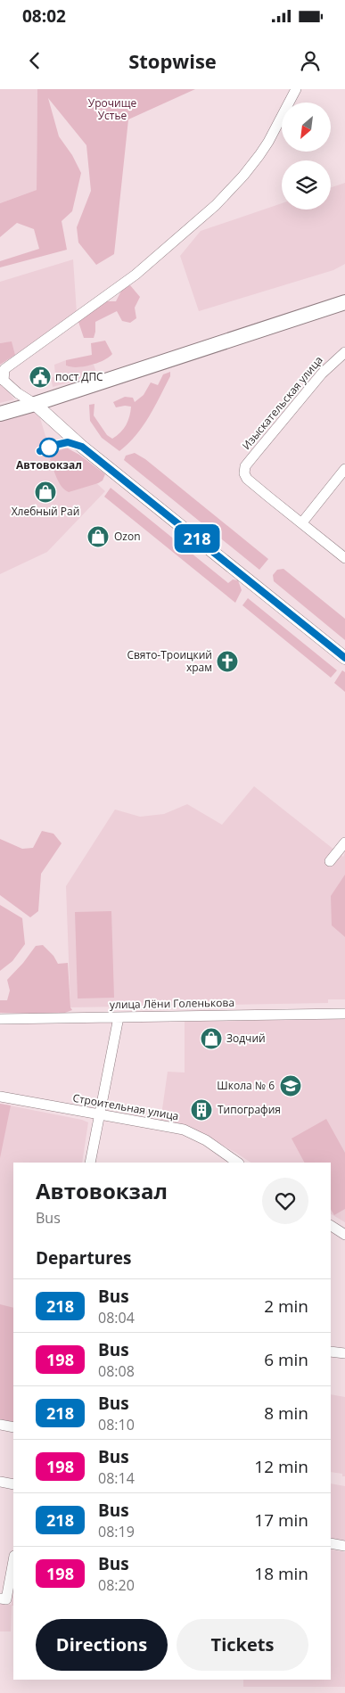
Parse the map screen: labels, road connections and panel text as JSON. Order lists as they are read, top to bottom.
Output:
{
  "streets": {
    "street": ["Изыскательская улица", "улица Лёни Голенькова", "Строительная улица"]
  },
  "parks": ["Урочище Устье"],
  "places": {
    "public building": ["пост ДПС"],
    "other": ["Автовокзал"],
    "shop": ["Хлебный Рай", "Ozon", "Зодчий"],
    "church": ["Свято-Троицкий храм"],
    "school or university": ["Школа № 6"],
    "building": ["Типография"]
  },
  "lines": ["bus line 218"],
  "north": "bottom left",
  "page": {
    "status": "08:02",
    "header": "Stopwise",
    "on_map": "218",
    "heading": [
      ["Автовокзал", "Bus"],
      "Departures"
    ],
    "list": [
      {
        "mark": "218",
        "name": "Bus",
        "note": "08:04",
        "value": "2 min"
      },
      {
        "mark": "198",
        "name": "Bus",
        "note": "08:08",
        "value": "6 min"
      },
      {
        "mark": "218",
        "name": "Bus",
        "note": "08:10",
        "value": "8 min"
      },
      {
        "mark": "198",
        "name": "Bus",
        "note": "08:14",
        "value": "12 min"
      },
      {
        "mark": "218",
        "name": "Bus",
        "note": "08:19",
        "value": "17 min"
      },
      {
        "mark": "198",
        "name": "Bus",
        "note": "08:20",
        "value": "18 min"
      }
    ],
    "buttons": ["Directions", "Tickets"]
  }
}
